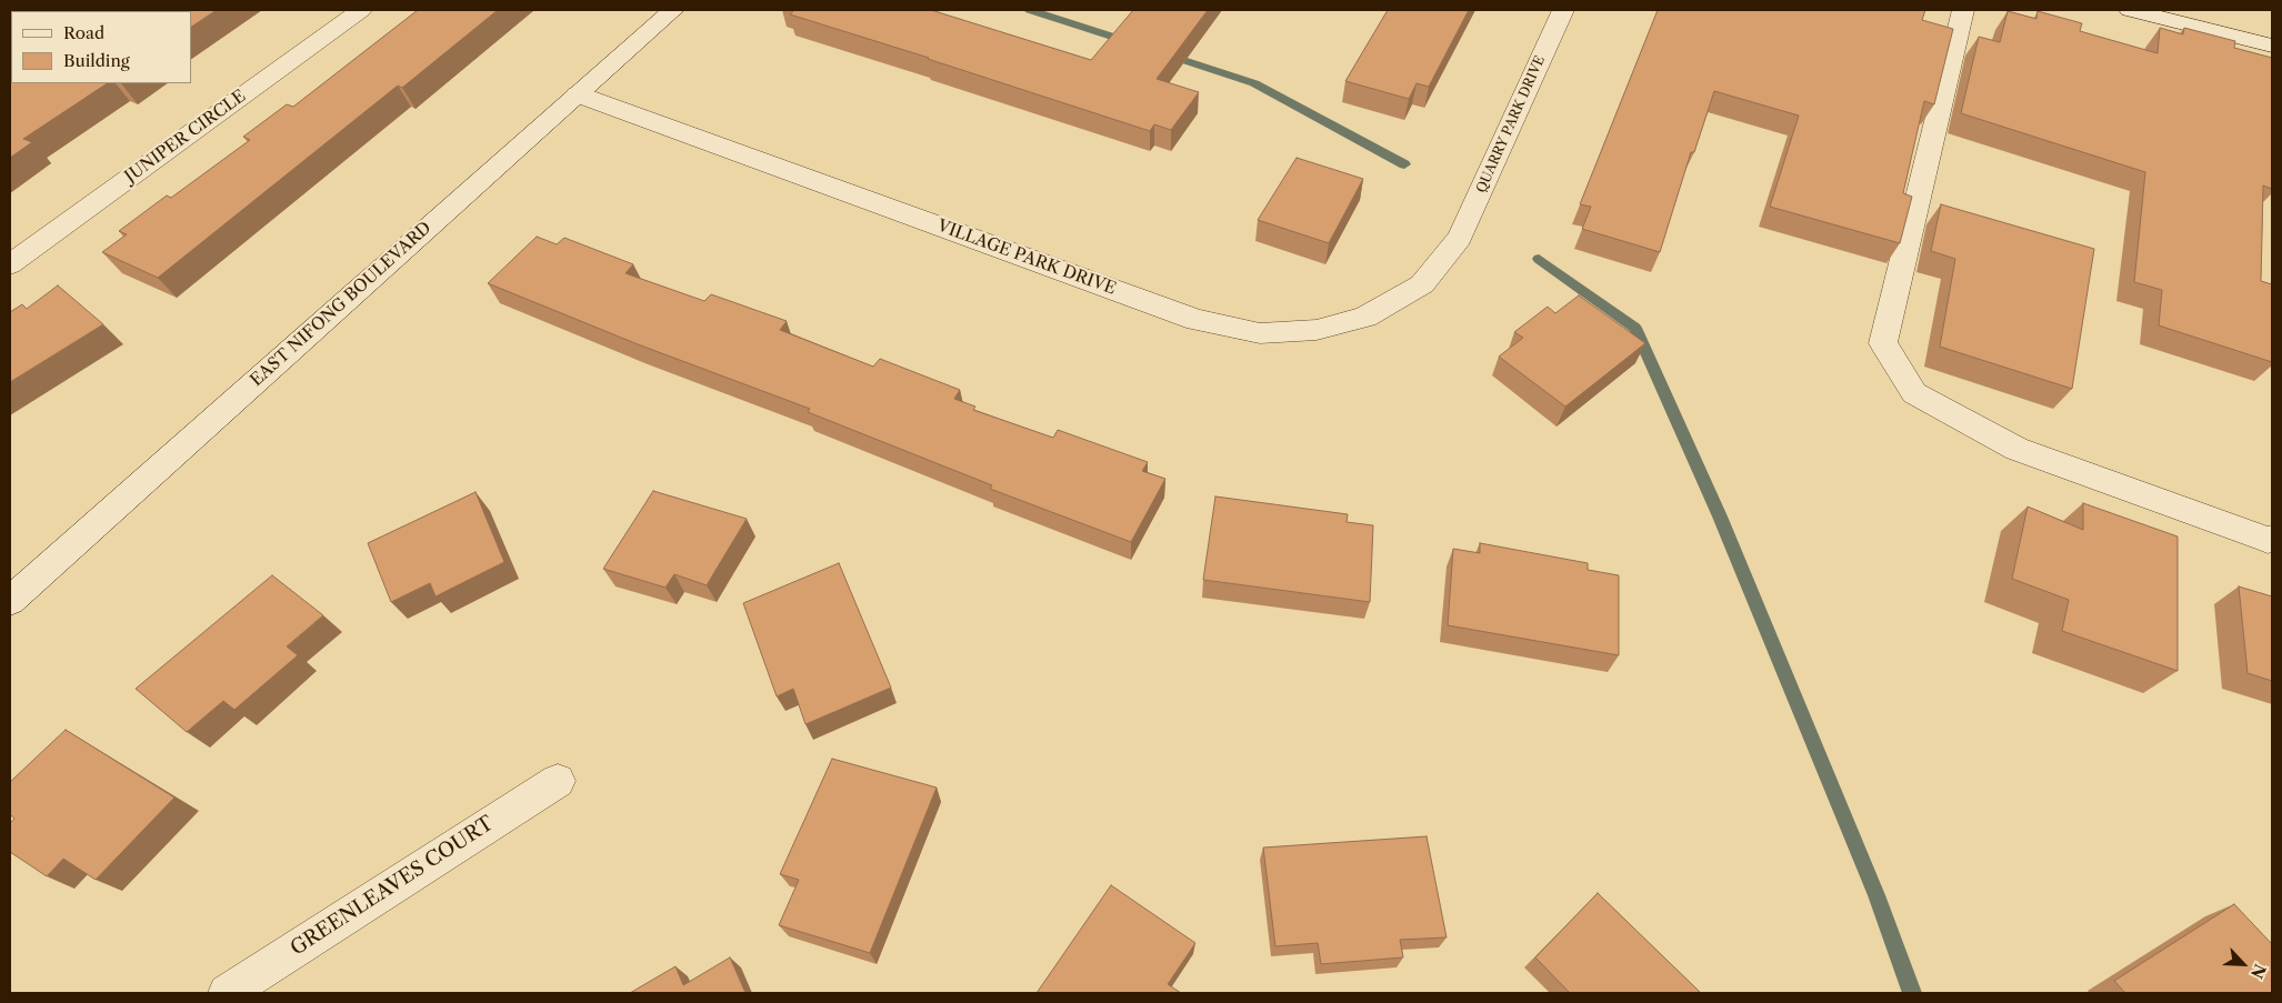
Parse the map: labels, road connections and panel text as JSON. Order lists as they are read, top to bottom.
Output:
{
  "streets": {
    "street": [
      "QUARRY PARK DRIVE",
      "JUNIPER CIRCLE",
      "VILLAGE PARK DRIVE",
      "EAST NIFONG BOULEVARD",
      "GREENLEAVES COURT"
    ]
  },
  "crossings": [
    ["QUARRY PARK DRIVE", "VILLAGE PARK DRIVE"],
    ["VILLAGE PARK DRIVE", "EAST NIFONG BOULEVARD"]
  ],
  "legend": ["Road", "Building"],
  "north": "bottom right"
}
